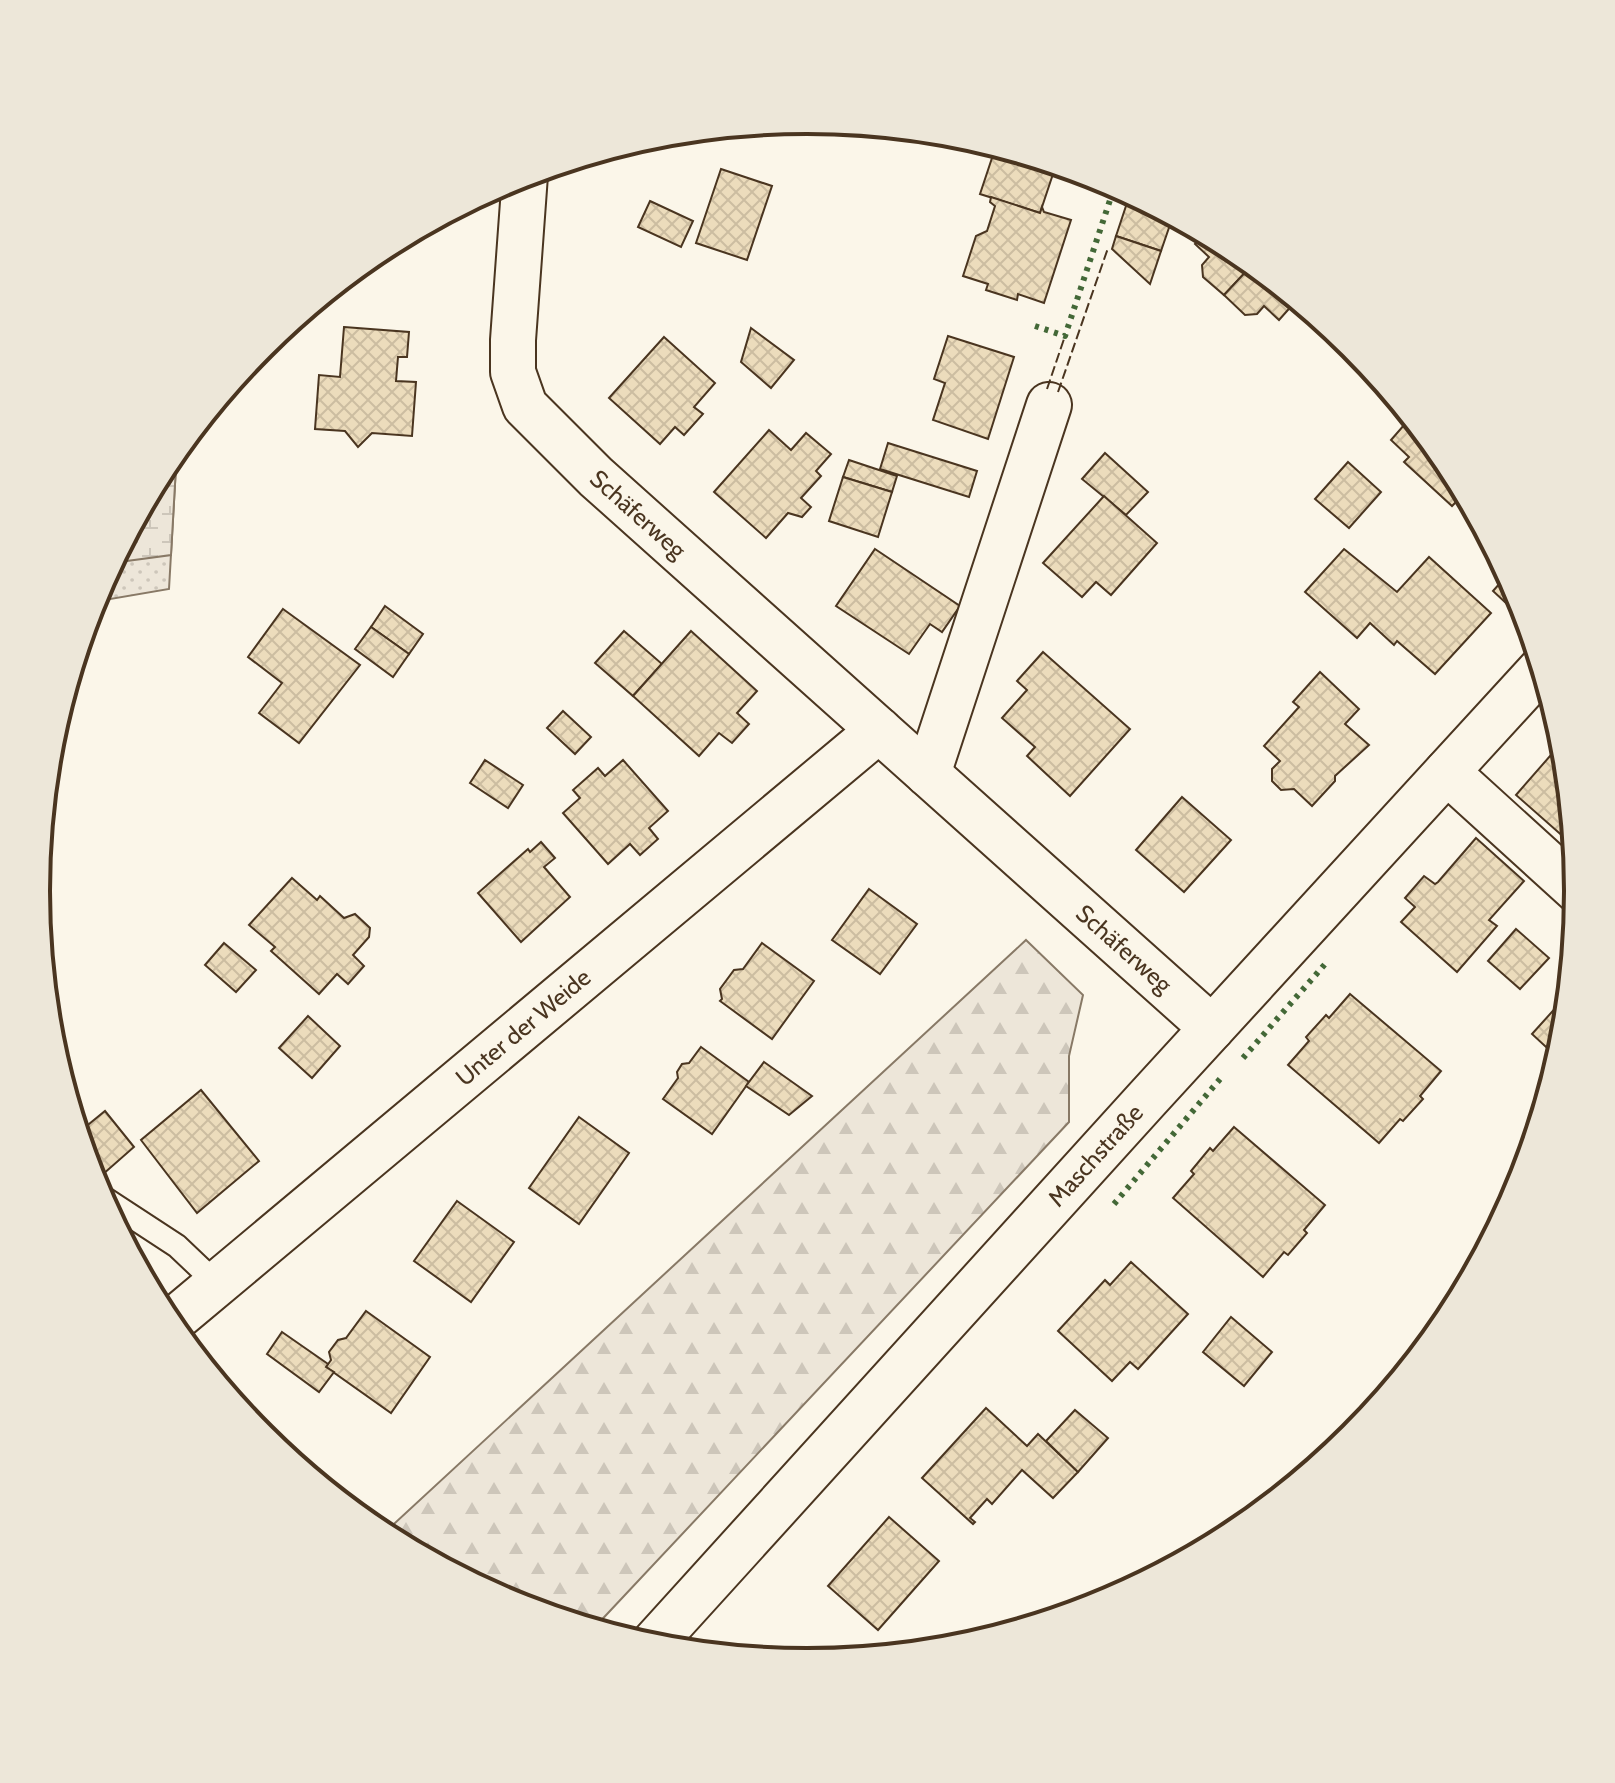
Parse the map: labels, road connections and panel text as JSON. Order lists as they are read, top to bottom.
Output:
{
  "streets": {
    "street": ["Schäferweg", "Unter der Weide", "Maschstraße"]
  },
  "crossings": [
    ["Schäferweg", "Unter der Weide"],
    ["Schäferweg", "Maschstraße"]
  ]
}
